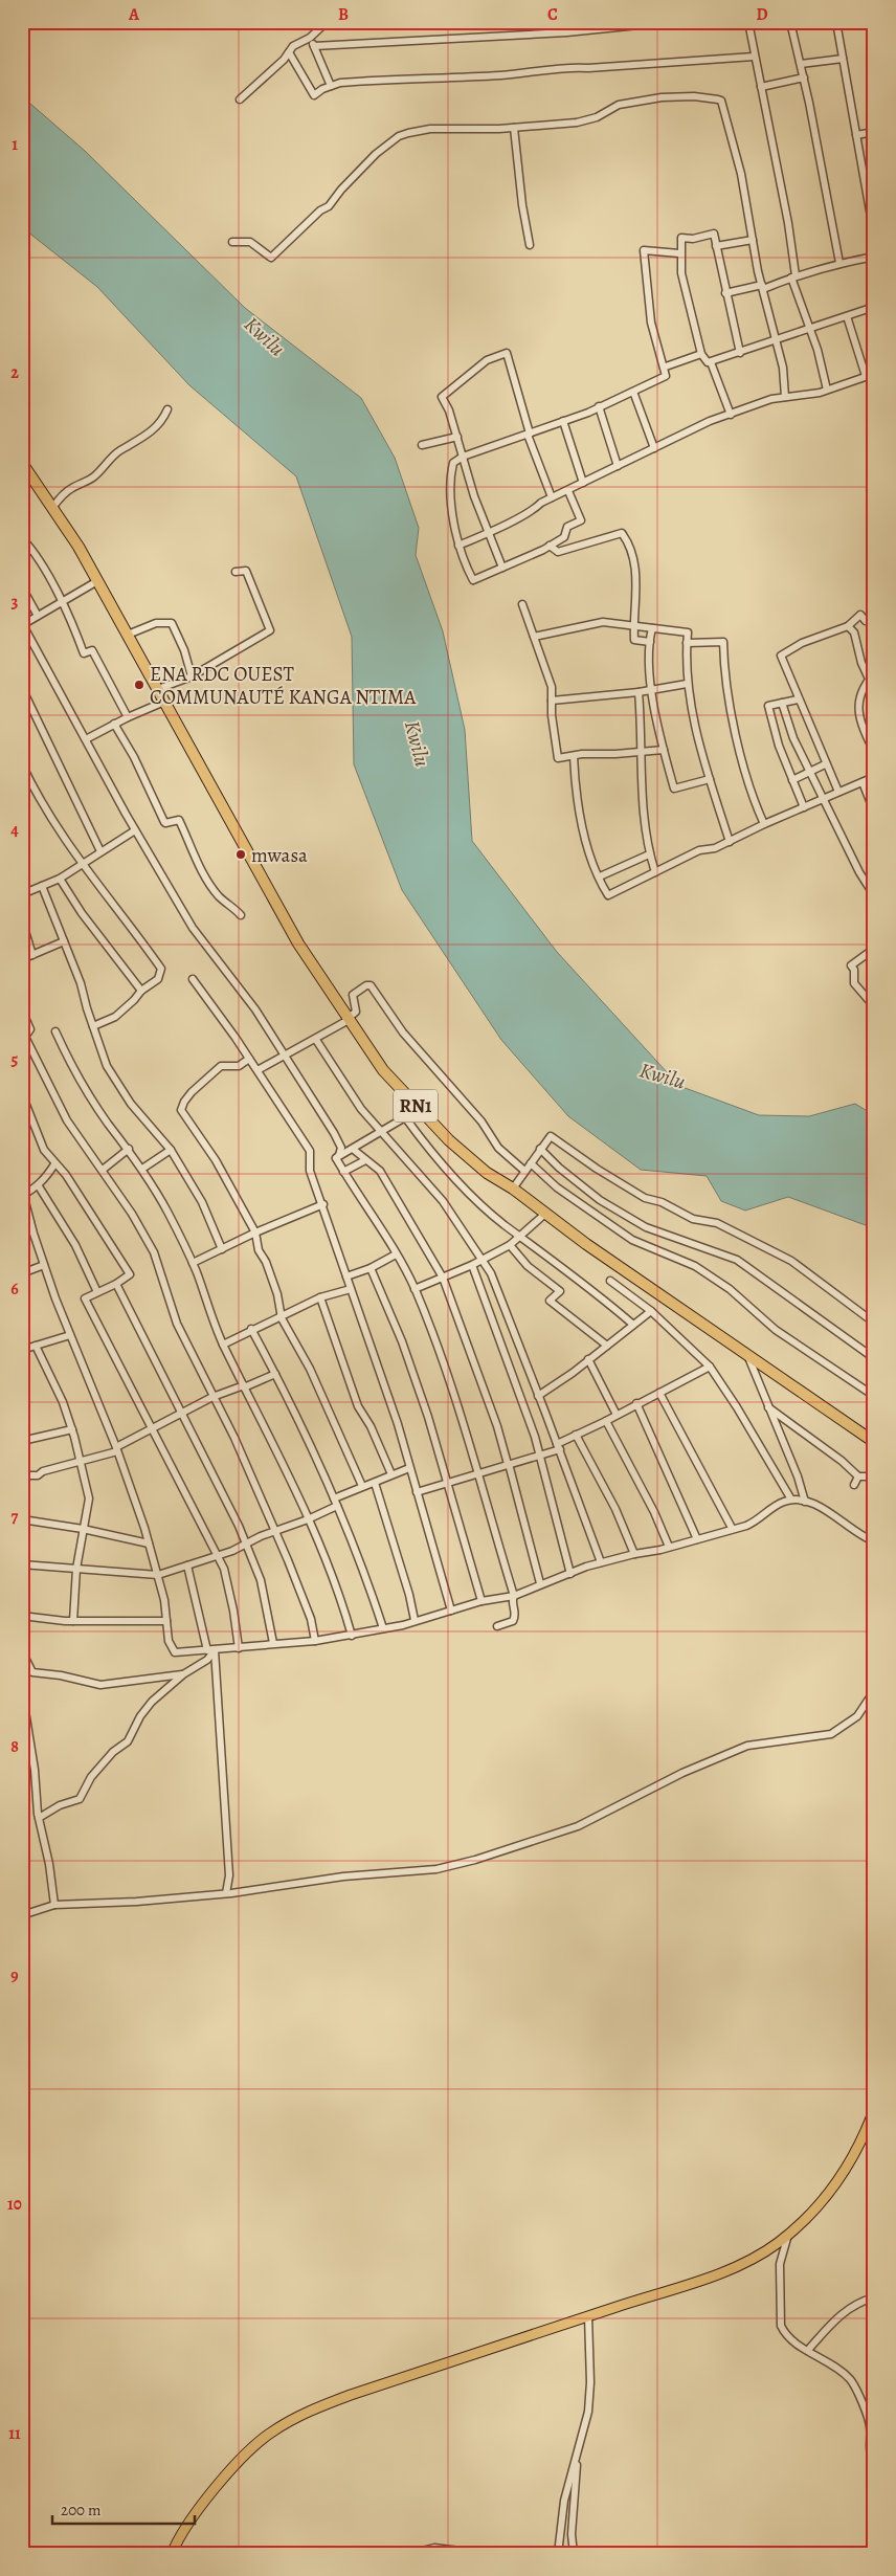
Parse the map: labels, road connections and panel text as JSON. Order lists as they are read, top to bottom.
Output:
{
  "streets": {
    "highway": ["RN1"]
  },
  "water": ["Kwilu"],
  "places": ["ENA RDC OUEST COMMUNAUTÉ KANGA NTIMA", "mwasa"],
  "scale_bar": "200 m",
  "grid": {
    "columns": [
      "A",
      "B",
      "C",
      "D"
    ],
    "rows": [
      "1",
      "2",
      "3",
      "4",
      "5",
      "6",
      "7",
      "8",
      "9",
      "10",
      "11"
    ]
  }
}
